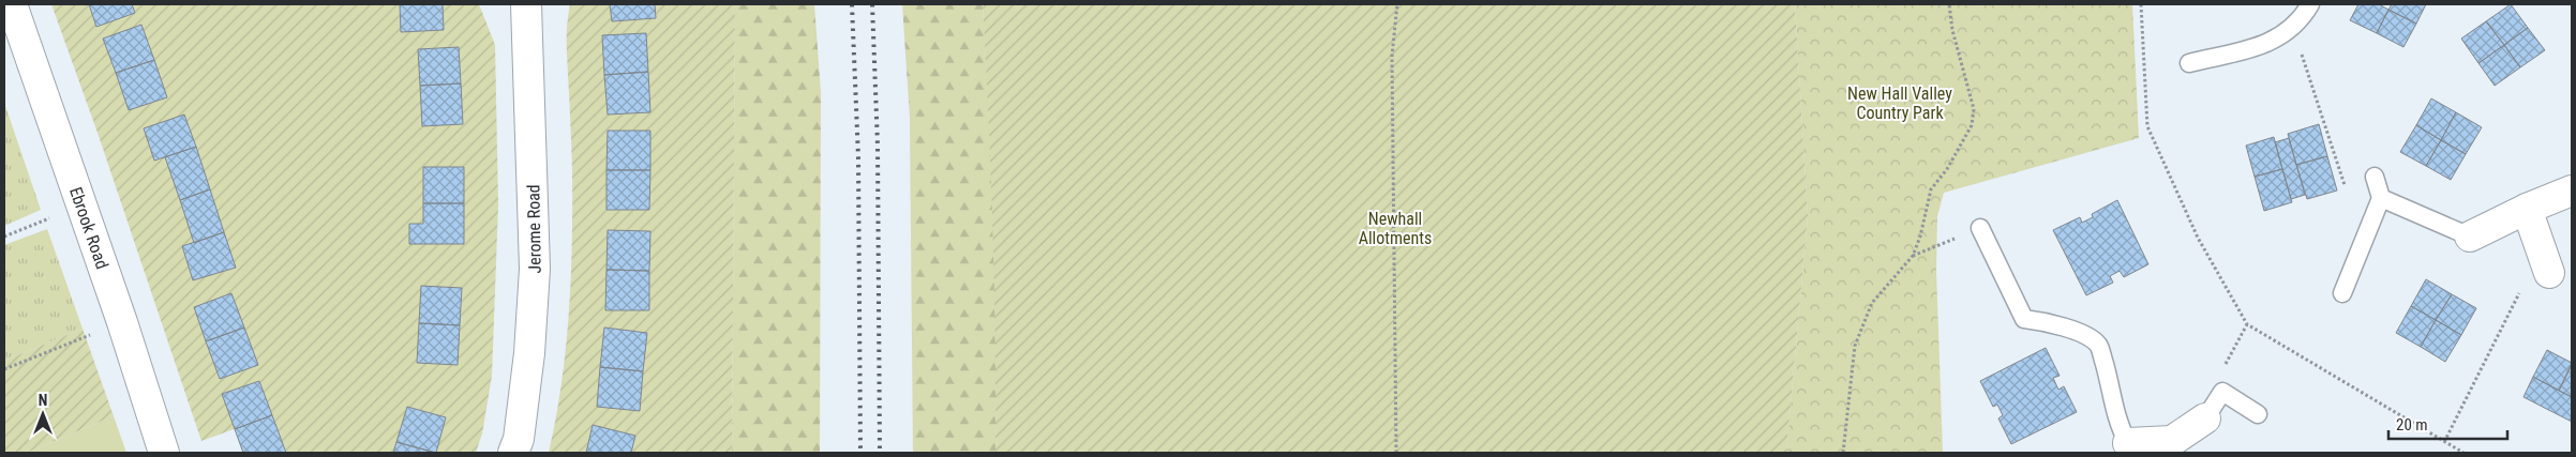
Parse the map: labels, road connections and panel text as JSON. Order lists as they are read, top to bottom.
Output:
{
  "streets": {
    "street": ["Ebrook Road", "Jerome Road"]
  },
  "parks": ["New Hall Valley Country Park", "Newhall Allotments"],
  "scale_bar": "20 m",
  "north": "top"
}
